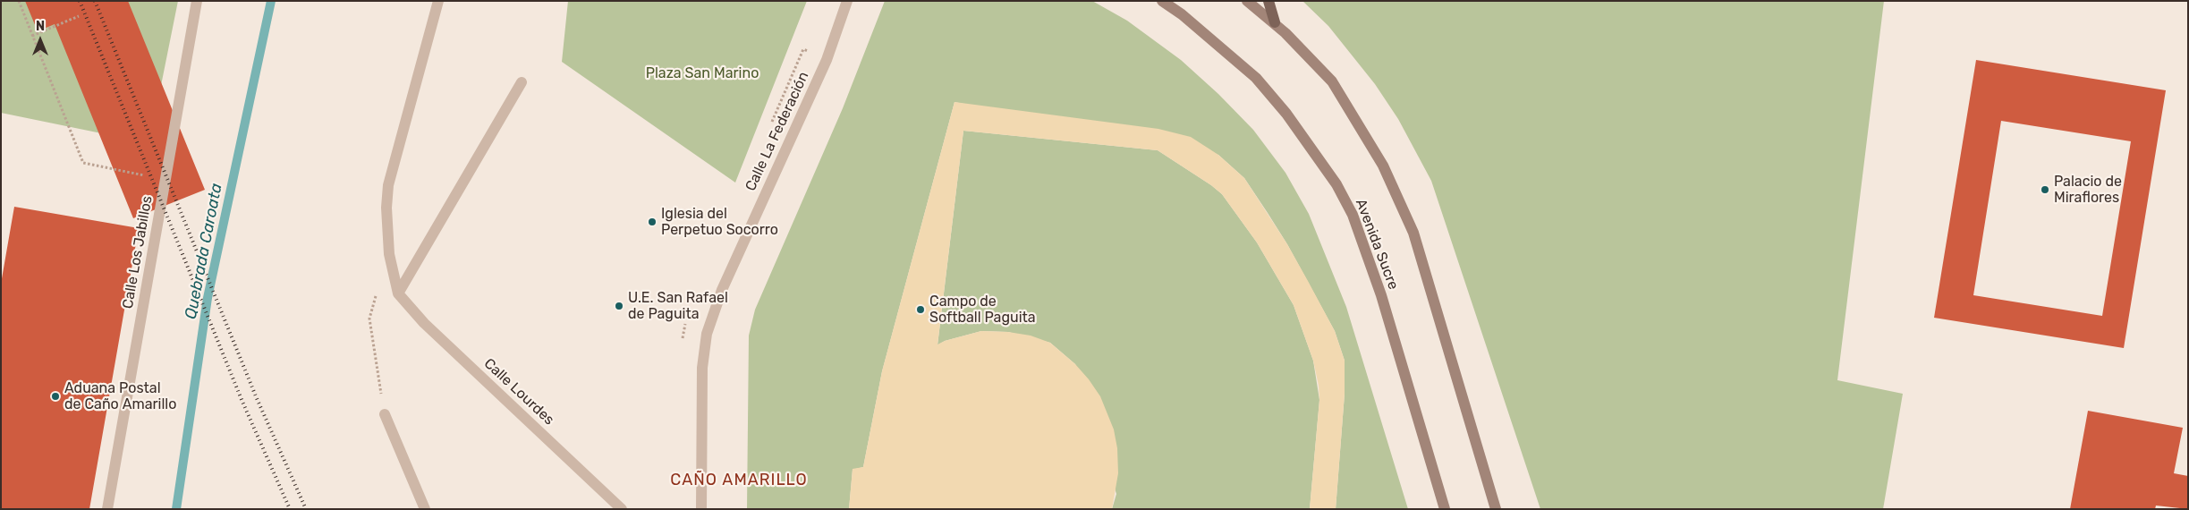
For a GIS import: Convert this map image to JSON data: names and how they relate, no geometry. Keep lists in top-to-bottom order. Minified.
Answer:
{"streets":{"main road":["Avenida Sucre"],"street":["Calle La Federación","Calle Los Jabillos","Calle Lourdes"]},"districts":["CAÑO AMARILLO"],"water":["Quebrada Caroata"],"parks":["Plaza San Marino"],"places":["Palacio de Miraflores","Iglesia del Perpetuo Socorro","U.E. San Rafael de Paguita","Campo de Softball Paguita","Aduana Postal de Caño Amarillo"],"north":"top"}
